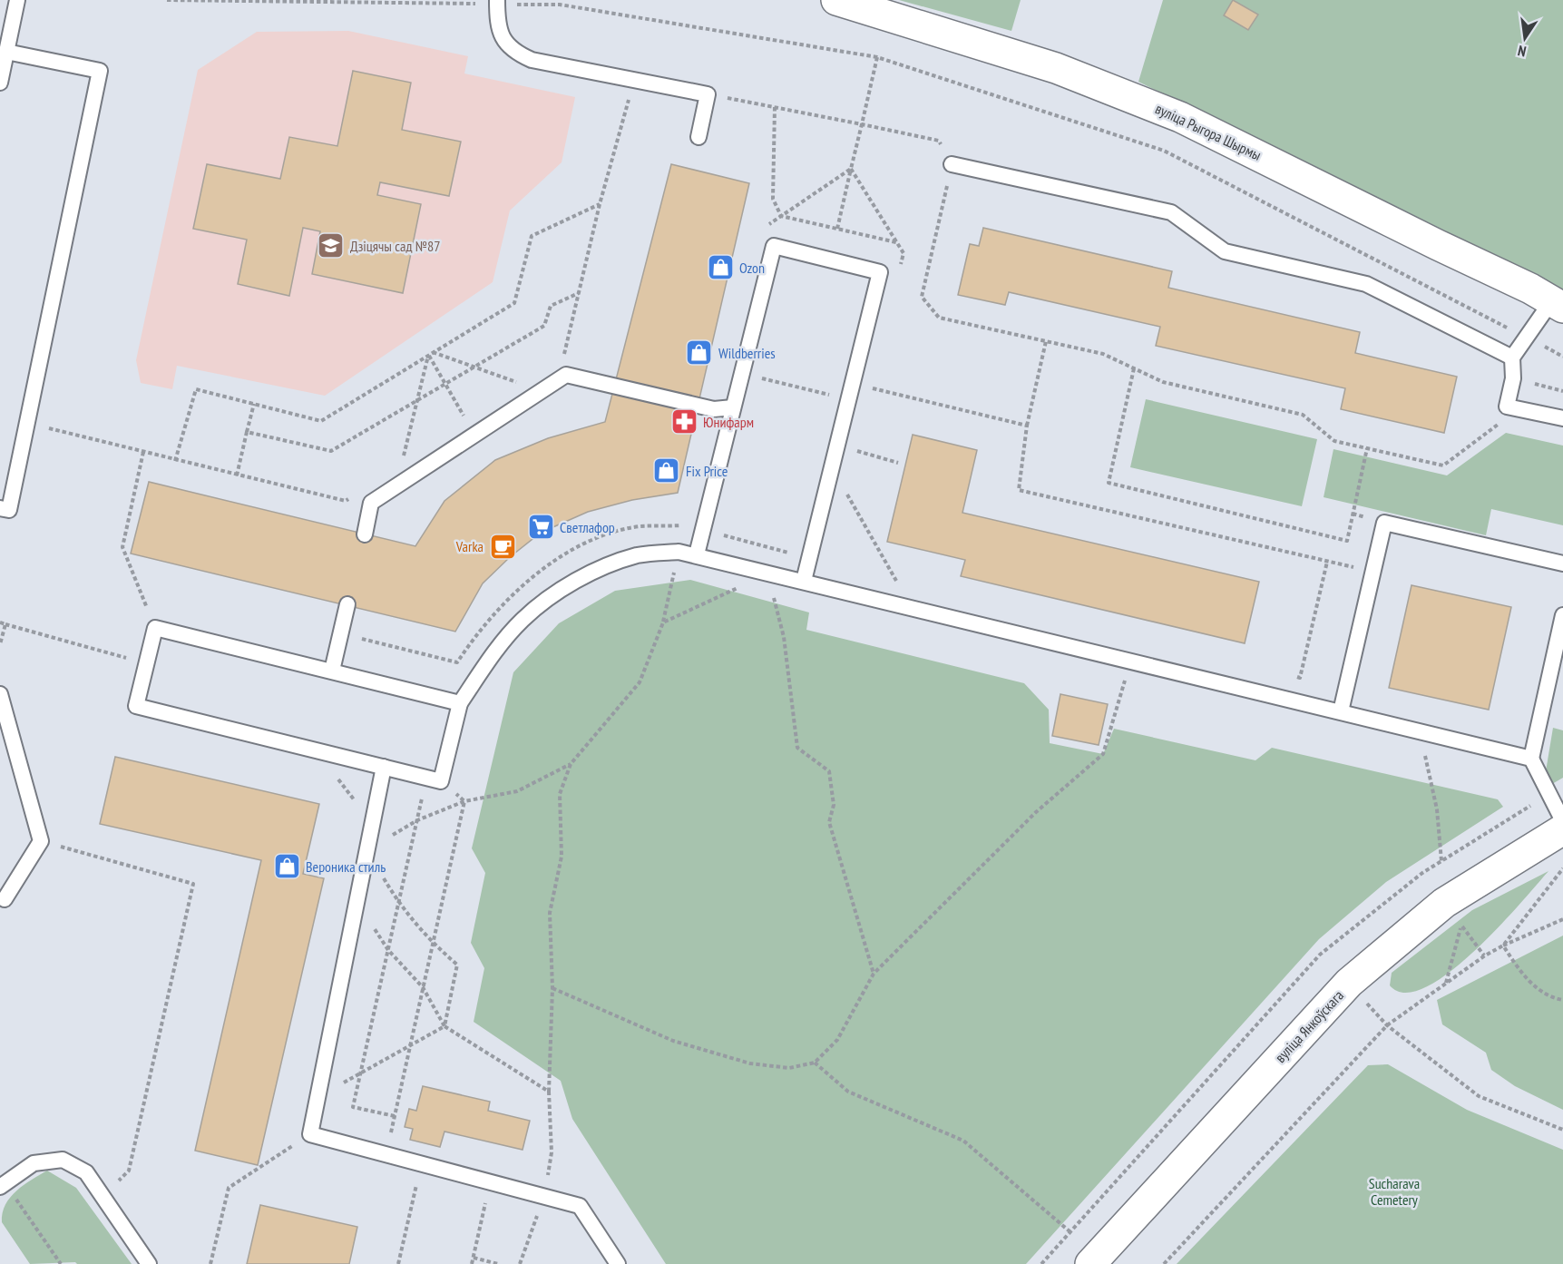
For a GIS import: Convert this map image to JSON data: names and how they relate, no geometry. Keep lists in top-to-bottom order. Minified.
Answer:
{"streets":{"street":["вуліца Рыгора Шырмы","вуліца Янкоўскага"]},"parks":["Sucharava Cemetery"],"places":{"school or university":["Дзіцячы сад №87"],"shop":["Ozon","Wildberries","Fix Price","Вероника стиль"],"pharmacy":["Юнифарм"],"supermarket":["Светлафор"],"cafe":["Varka"]},"north":"bottom"}
